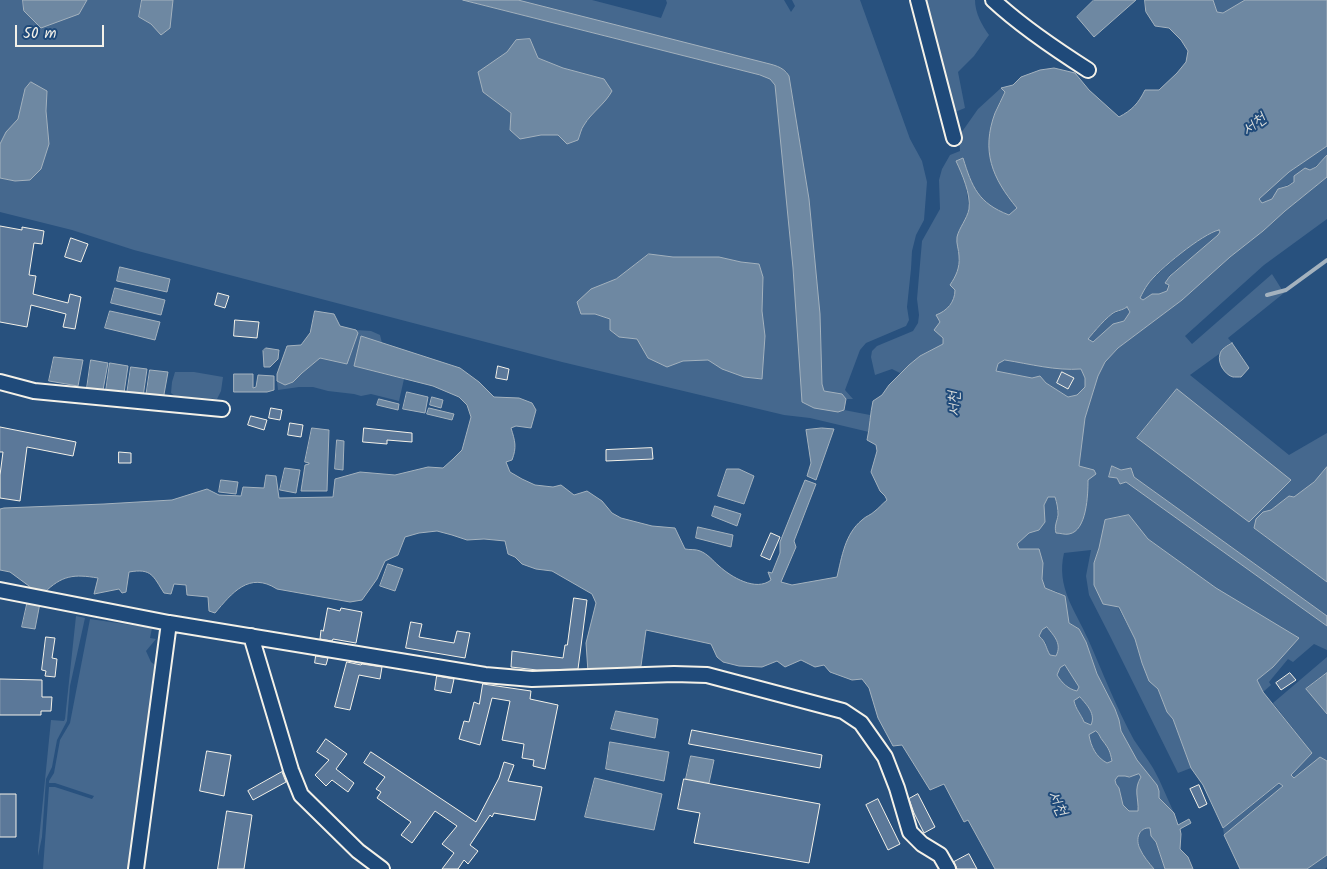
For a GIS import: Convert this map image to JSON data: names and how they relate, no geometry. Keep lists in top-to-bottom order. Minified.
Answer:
{"water":["서천"],"scale_bar":"50 m"}
